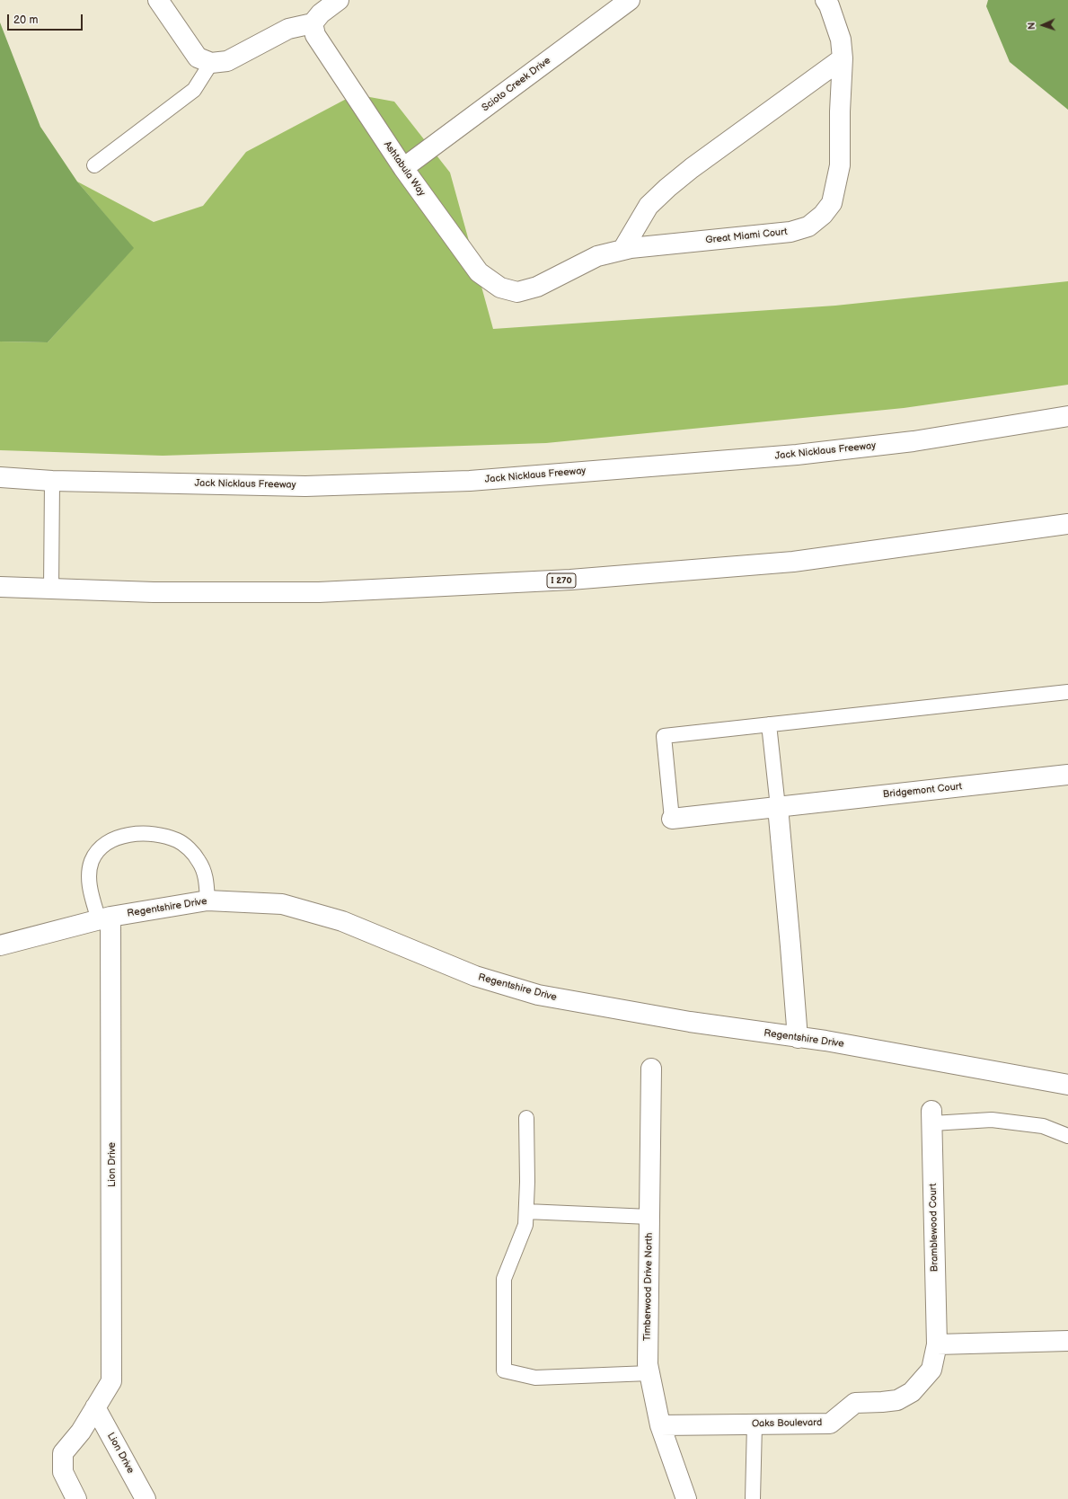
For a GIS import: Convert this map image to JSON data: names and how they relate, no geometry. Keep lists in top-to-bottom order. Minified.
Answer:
{"streets":{"main road":["Scioto Creek Drive","Ashtabula Way","Great Miami Court","Jack Nicklaus Freeway","I 270","Bridgemont Court","Regentshire Drive","Lion Drive","Bramblewood Court","Timberwood Drive North","Oaks Boulevard"]},"crossings":[["Scioto Creek Drive","Ashtabula Way"],["Ashtabula Way","Great Miami Court"],["Regentshire Drive","Lion Drive"],["Bramblewood Court","Oaks Boulevard"],["Timberwood Drive North","Oaks Boulevard"]],"scale_bar":"20 m","north":"left"}
